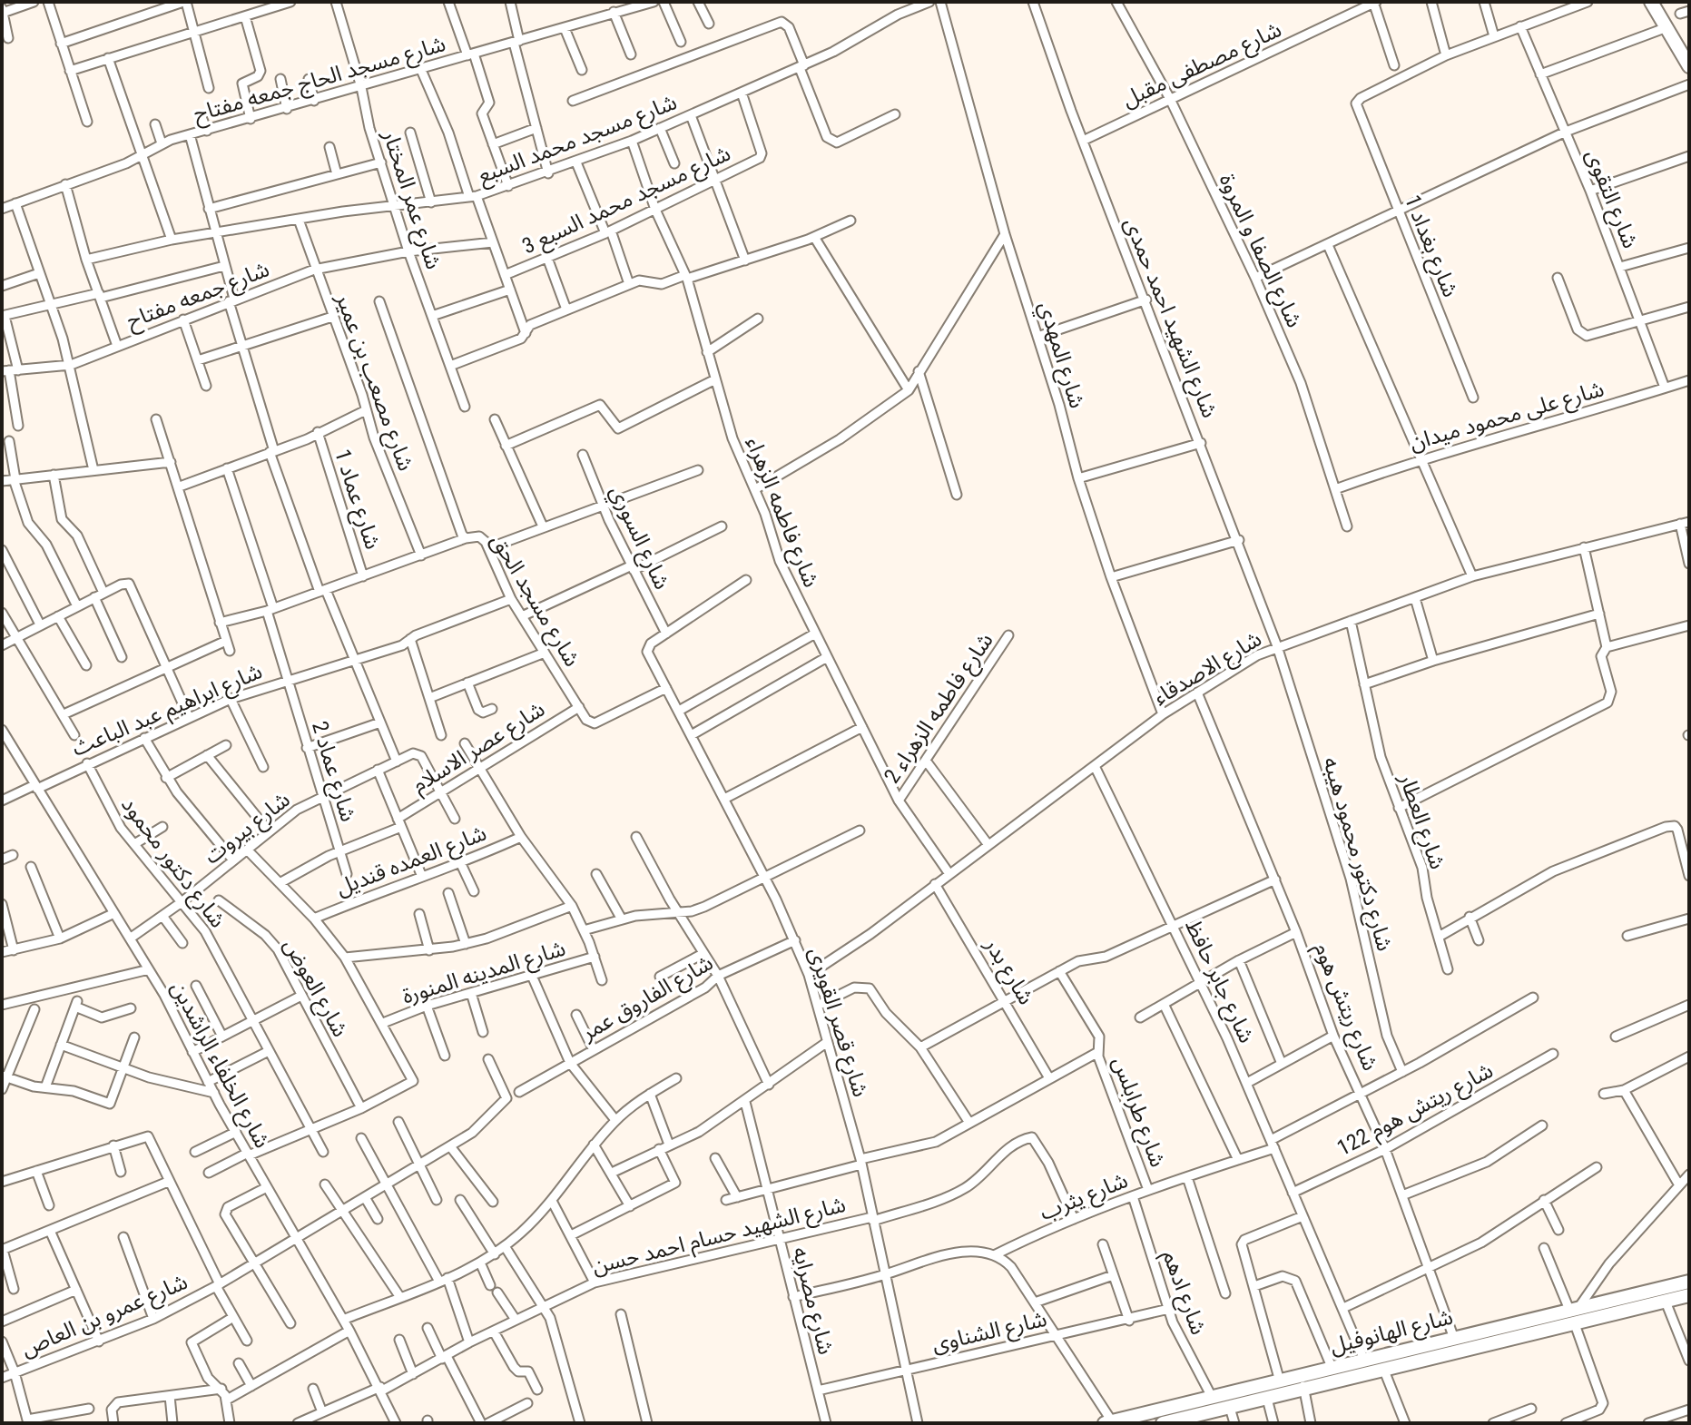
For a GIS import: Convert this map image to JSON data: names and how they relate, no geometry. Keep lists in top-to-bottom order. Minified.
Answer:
{"streets":{"street":["شارع مصطفى مقبل","شارع مسجد الحاج جمعه مفتاح","شارع مسجد محمد السبع","شارع التقوى","شارع عمر المختار","شارع مسجد محمد السبع 3","شارع بغداد 1","شارع الصفا و المروة","شارع جمعه مفتاح","شارع الشهيد احمد حمدى","شارع المهدي","شارع مصعب بن عمير","شارع على محمود ميدان","شارع عماد 1","شارع فاطمه الزهراء","شارع السوري","شارع مسجد الحق","شارع الاصدقاء","شارع فاطمه الزهراء 2","شارع ابراهيم عبد الباعث","شارع عصر الاسلام","شارع عماد 2","شارع العطار","شارع بيروت","شارع دكتور محمود هيبه","شارع العمده قنديل","شارع دكتور محمود","شارع بدر","شارع المدينه المنورة","شارع جابر حافظ","شارع العوض","شارع الفاروق عمر","شارع ريتش هوم","شارع قصر القويرى","شارع الخلفاء الراشدين","شارع ريتش هوم 122","شارع طرابلس","شارع يثرب","شارع الشهيد حسام احمد حسن","شارع ادهم","شارع مصرايه","شارع عمرو بن العاص","شارع الشناوى","شارع الهانوفيل"]},"crossings":[["شارع مصطفى مقبل","شارع الصفا و المروة"],["شارع مصطفى مقبل","شارع الشهيد احمد حمدى"],["شارع مسجد الحاج جمعه مفتاح","شارع عمر المختار"],["شارع مسجد محمد السبع","شارع عمر المختار"],["شارع مسجد محمد السبع","شارع مسجد محمد السبع 3"],["شارع مسجد محمد السبع","شارع مصعب بن عمير"],["شارع مسجد محمد السبع","شارع فاطمه الزهراء"],["شارع التقوى","شارع على محمود ميدان"],["شارع عمر المختار","شارع جمعه مفتاح"],["شارع مسجد محمد السبع 3","شارع فاطمه الزهراء"],["شارع الصفا و المروة","شارع على محمود ميدان"],["شارع جمعه مفتاح","شارع مصعب بن عمير"],["شارع الشهيد احمد حمدى","شارع الاصدقاء"],["شارع الشهيد احمد حمدى","شارع دكتور محمود هيبه"],["شارع المهدي","شارع الاصدقاء"],["شارع فاطمه الزهراء","شارع الاصدقاء"],["شارع فاطمه الزهراء","شارع فاطمه الزهراء 2"],["شارع السوري","شارع قصر القويرى"],["شارع مسجد الحق","شارع ابراهيم عبد الباعث"],["شارع مسجد الحق","شارع عصر الاسلام"],["شارع الاصدقاء","شارع العطار"],["شارع الاصدقاء","شارع دكتور محمود هيبه"],["شارع الاصدقاء","شارع بدر"],["شارع الاصدقاء","شارع جابر حافظ"],["شارع الاصدقاء","شارع ريتش هوم"],["شارع الاصدقاء","شارع قصر القويرى"],["شارع ابراهيم عبد الباعث","شارع عماد 2"],["شارع ابراهيم عبد الباعث","شارع دكتور محمود"],["شارع ابراهيم عبد الباعث","شارع الخلفاء الراشدين"],["شارع عصر الاسلام","شارع عماد 2"],["شارع عماد 2","شارع بيروت"],["شارع بيروت","شارع دكتور محمود"],["شارع بيروت","شارع الخلفاء الراشدين"],["شارع دكتور محمود هيبه","شارع يثرب"],["شارع المدينه المنورة","شارع قصر القويرى"],["شارع جابر حافظ","شارع ريتش هوم 122"],["شارع جابر حافظ","شارع يثرب"],["شارع جابر حافظ","شارع الهانوفيل"],["شارع الفاروق عمر","شارع قصر القويرى"],["شارع ريتش هوم","شارع ريتش هوم 122"],["شارع ريتش هوم","شارع يثرب"],["شارع ريتش هوم","شارع الهانوفيل"],["شارع قصر القويرى","شارع الشهيد حسام احمد حسن"],["شارع قصر القويرى","شارع الشناوى"],["شارع الخلفاء الراشدين","شارع الشهيد حسام احمد حسن"],["شارع الخلفاء الراشدين","شارع عمرو بن العاص"],["شارع طرابلس","شارع يثرب"],["شارع يثرب","شارع الشهيد حسام احمد حسن"],["شارع يثرب","شارع ادهم"],["شارع الشهيد حسام احمد حسن","شارع مصرايه"],["شارع ادهم","شارع الشناوى"],["شارع ادهم","شارع الهانوفيل"],["شارع مصرايه","شارع الشناوى"]]}
